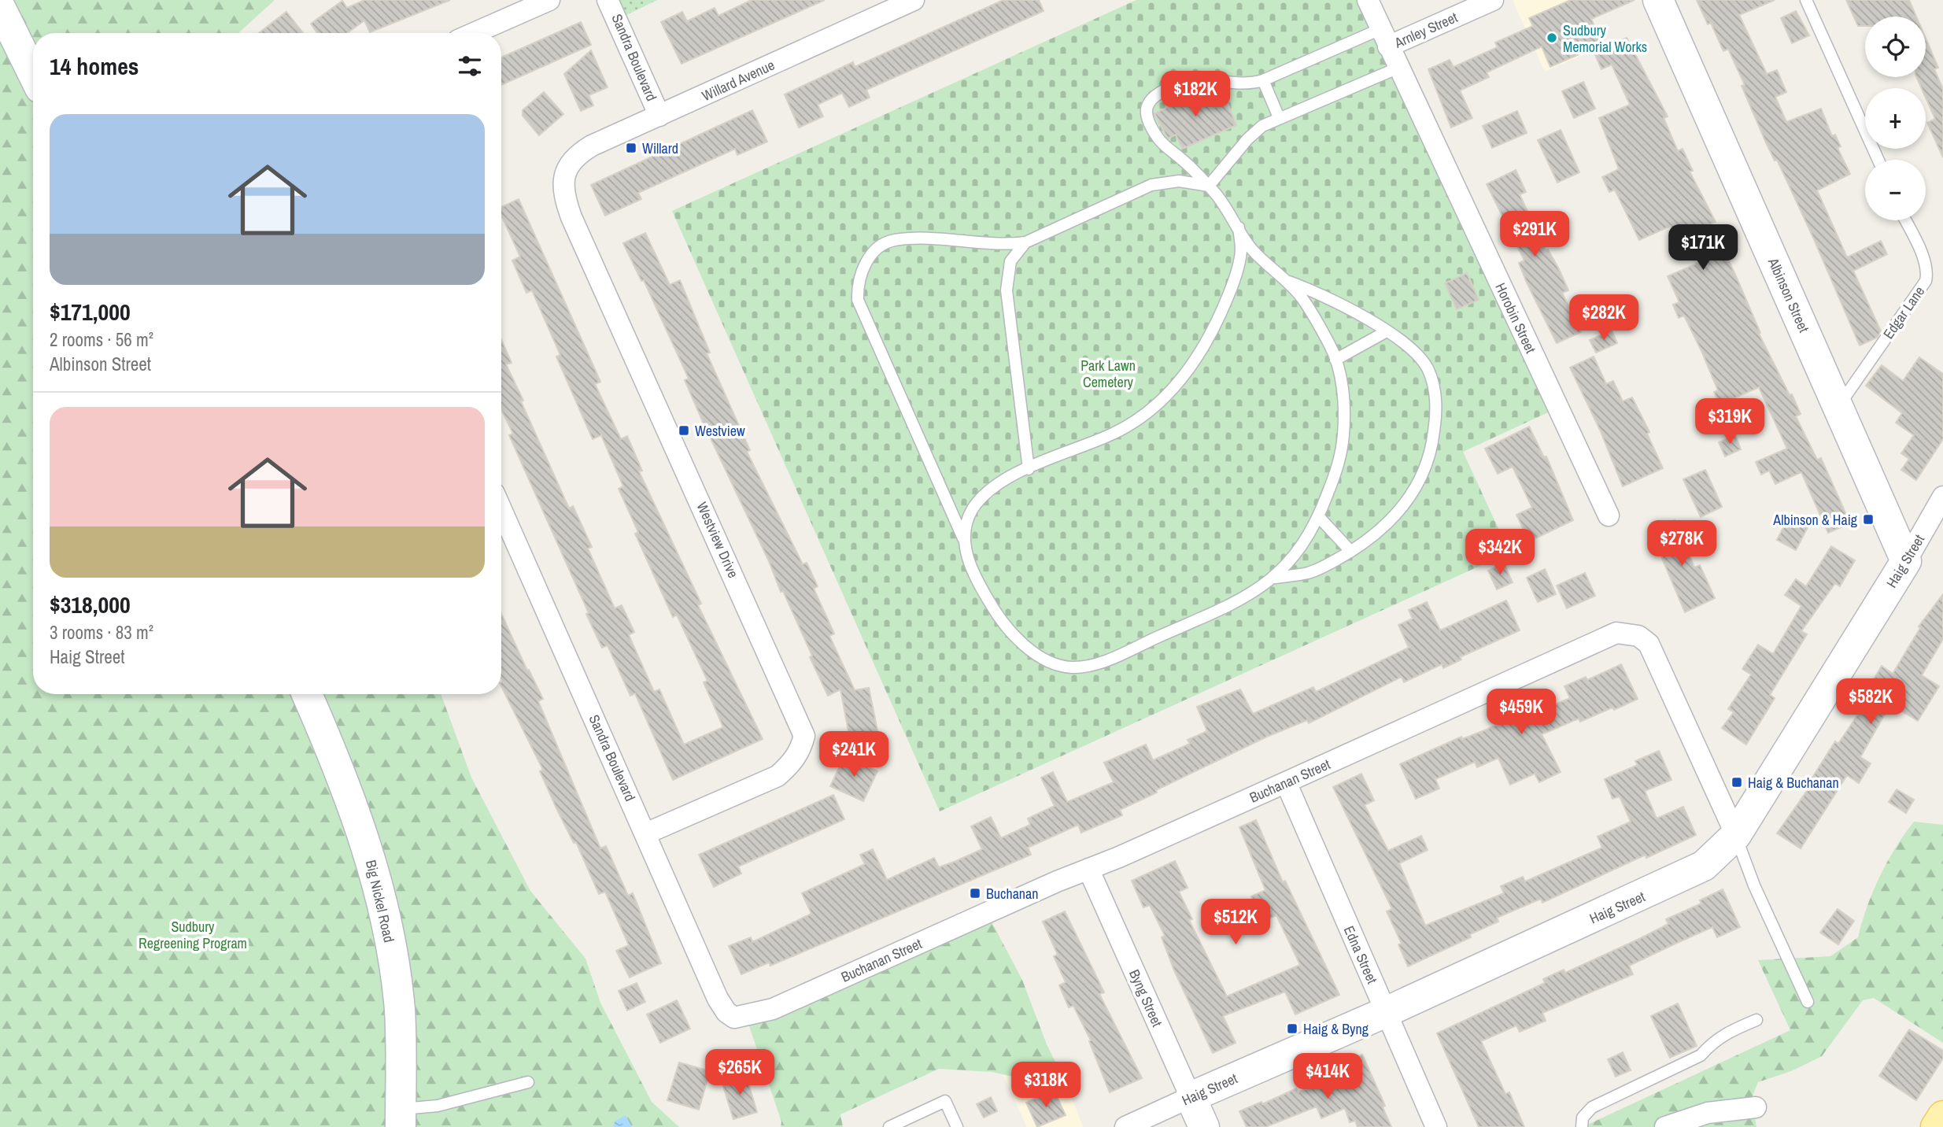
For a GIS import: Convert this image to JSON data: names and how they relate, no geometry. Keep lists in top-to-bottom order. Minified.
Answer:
{"streets":{"street":["Arnley Street","Sandra Boulevard","Willard Avenue","Albinson Street","Horobin Street","Westview Drive","Haig Street","Buchanan Street","Big Nickel Road","Edna Street","Byng Street"],"lane":["Edgar Lane"]},"crossings":[["Arnley Street","Horobin Street"],["Sandra Boulevard","Willard Avenue"],["Sandra Boulevard","Westview Drive"],["Sandra Boulevard","Buchanan Street"],["Willard Avenue","Westview Drive"],["Albinson Street","Edgar Lane"],["Albinson Street","Haig Street"],["Haig Street","Buchanan Street"],["Haig Street","Edna Street"],["Haig Street","Byng Street"],["Buchanan Street","Edna Street"],["Buchanan Street","Byng Street"]],"parks":["Park Lawn Cemetery","Sudbury Regreening Program"],"places":{"other":["Sudbury Memorial Works"],"transit":["Willard","Westview","Albinson & Haig","Haig & Buchanan","Buchanan","Haig & Byng"]},"page":{"map_buttons":["+","−"],"heading":"14 homes","price":["$182K","$291K","$171K","$282K","$319K","$278K","$342K","$582K","$459K","$241K","$512K","$265K","$414K","$318K"],"list":[{"name":"$171,000","note":"2 rooms · 56 m² · Albinson Street"},{"name":"$318,000","note":"3 rooms · 83 m² · Haig Street"}]}}
